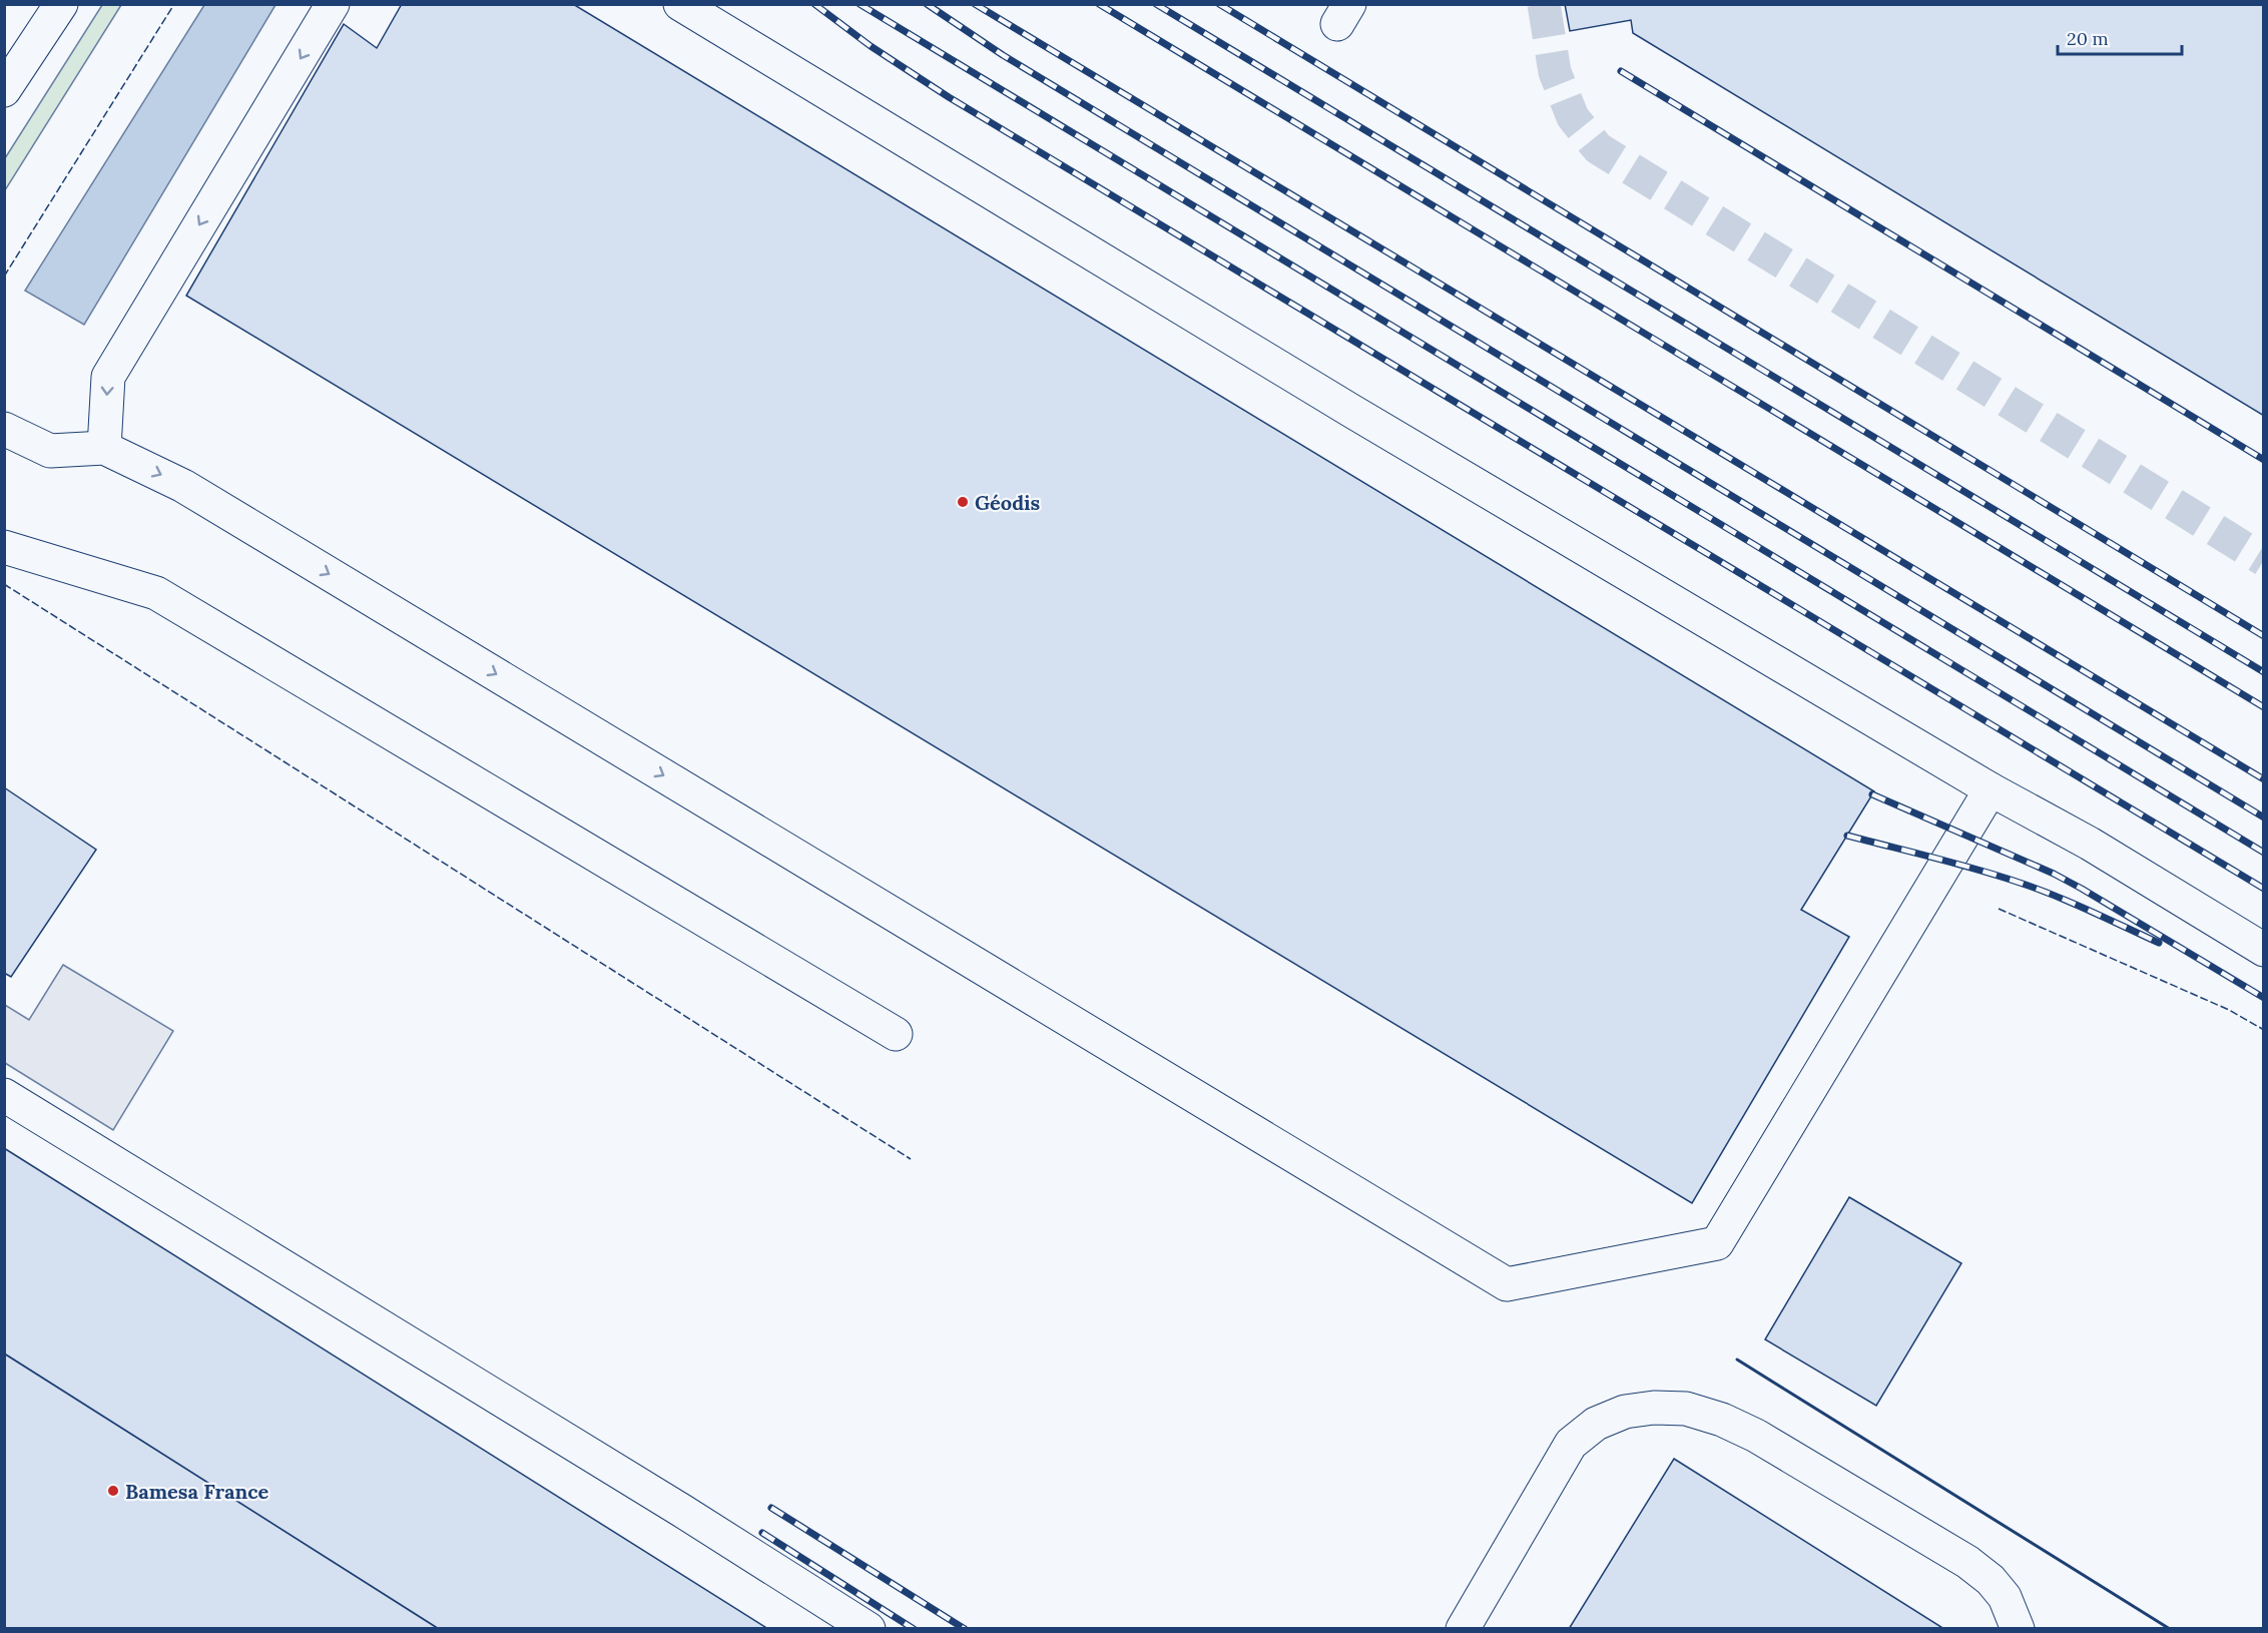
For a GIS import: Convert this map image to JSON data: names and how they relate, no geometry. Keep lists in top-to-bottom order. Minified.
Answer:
{"places":["Géodis","Bamesa France"],"scale_bar":"20 m"}
